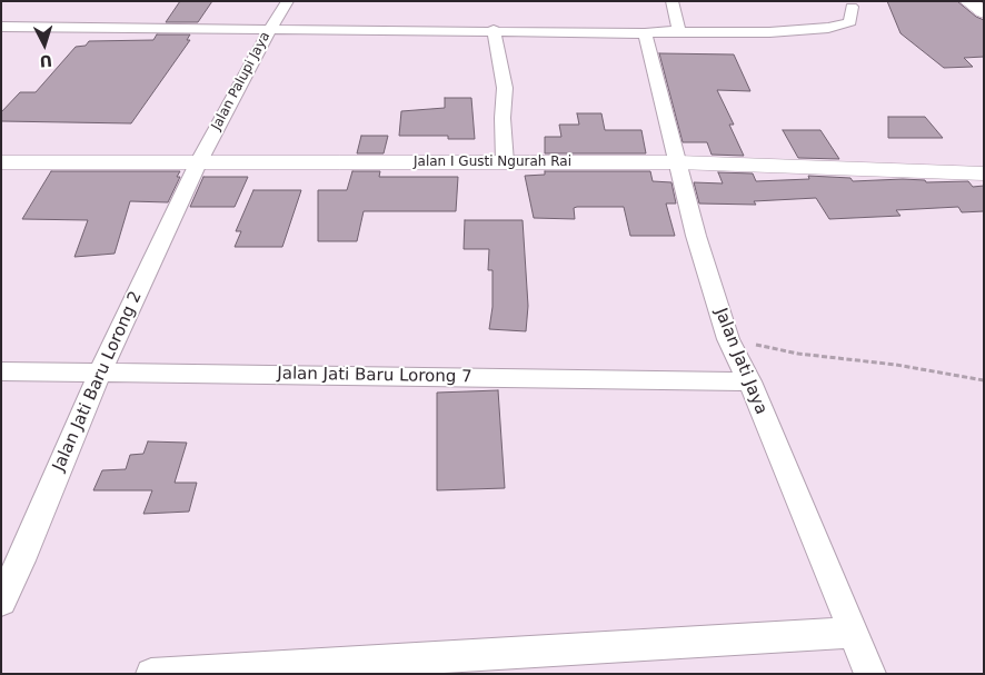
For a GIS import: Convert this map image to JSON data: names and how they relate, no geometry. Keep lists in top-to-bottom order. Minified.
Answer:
{"streets":{"main road":["Jalan I Gusti Ngurah Rai"],"street":["Jalan Palupi Jaya","Jalan Jati Jaya","Jalan Jati Baru Lorong 7","Jalan Jati Baru Lorong 2"]},"crossings":[["Jalan Palupi Jaya","Jalan I Gusti Ngurah Rai"],["Jalan Palupi Jaya","Jalan Jati Baru Lorong 2"],["Jalan I Gusti Ngurah Rai","Jalan Jati Jaya"],["Jalan I Gusti Ngurah Rai","Jalan Jati Baru Lorong 2"],["Jalan Jati Jaya","Jalan Jati Baru Lorong 7"],["Jalan Jati Baru Lorong 7","Jalan Jati Baru Lorong 2"]],"north":"bottom"}
